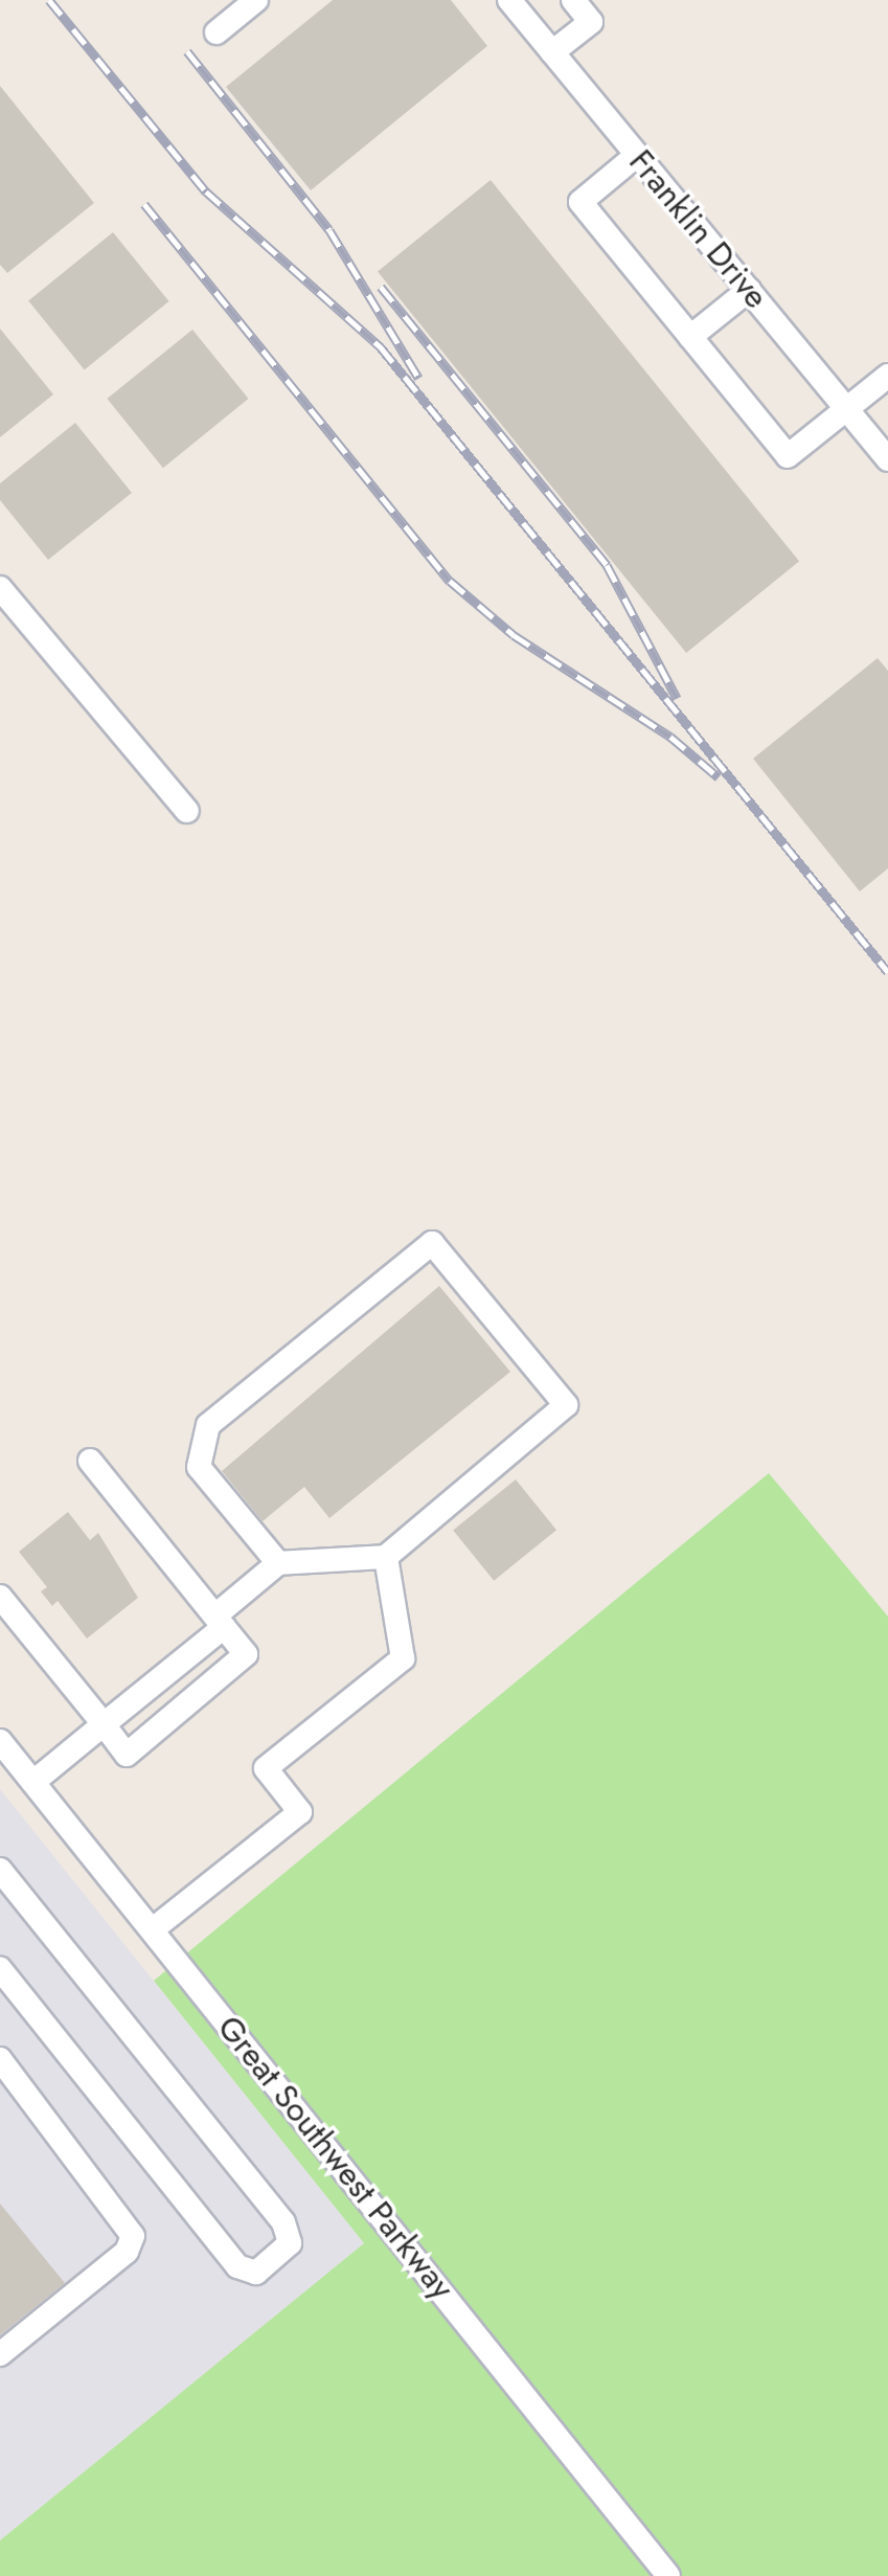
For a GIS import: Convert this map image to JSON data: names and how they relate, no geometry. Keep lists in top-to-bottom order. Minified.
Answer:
{"streets":{"street":["Franklin Drive","Great Southwest Parkway"]}}
